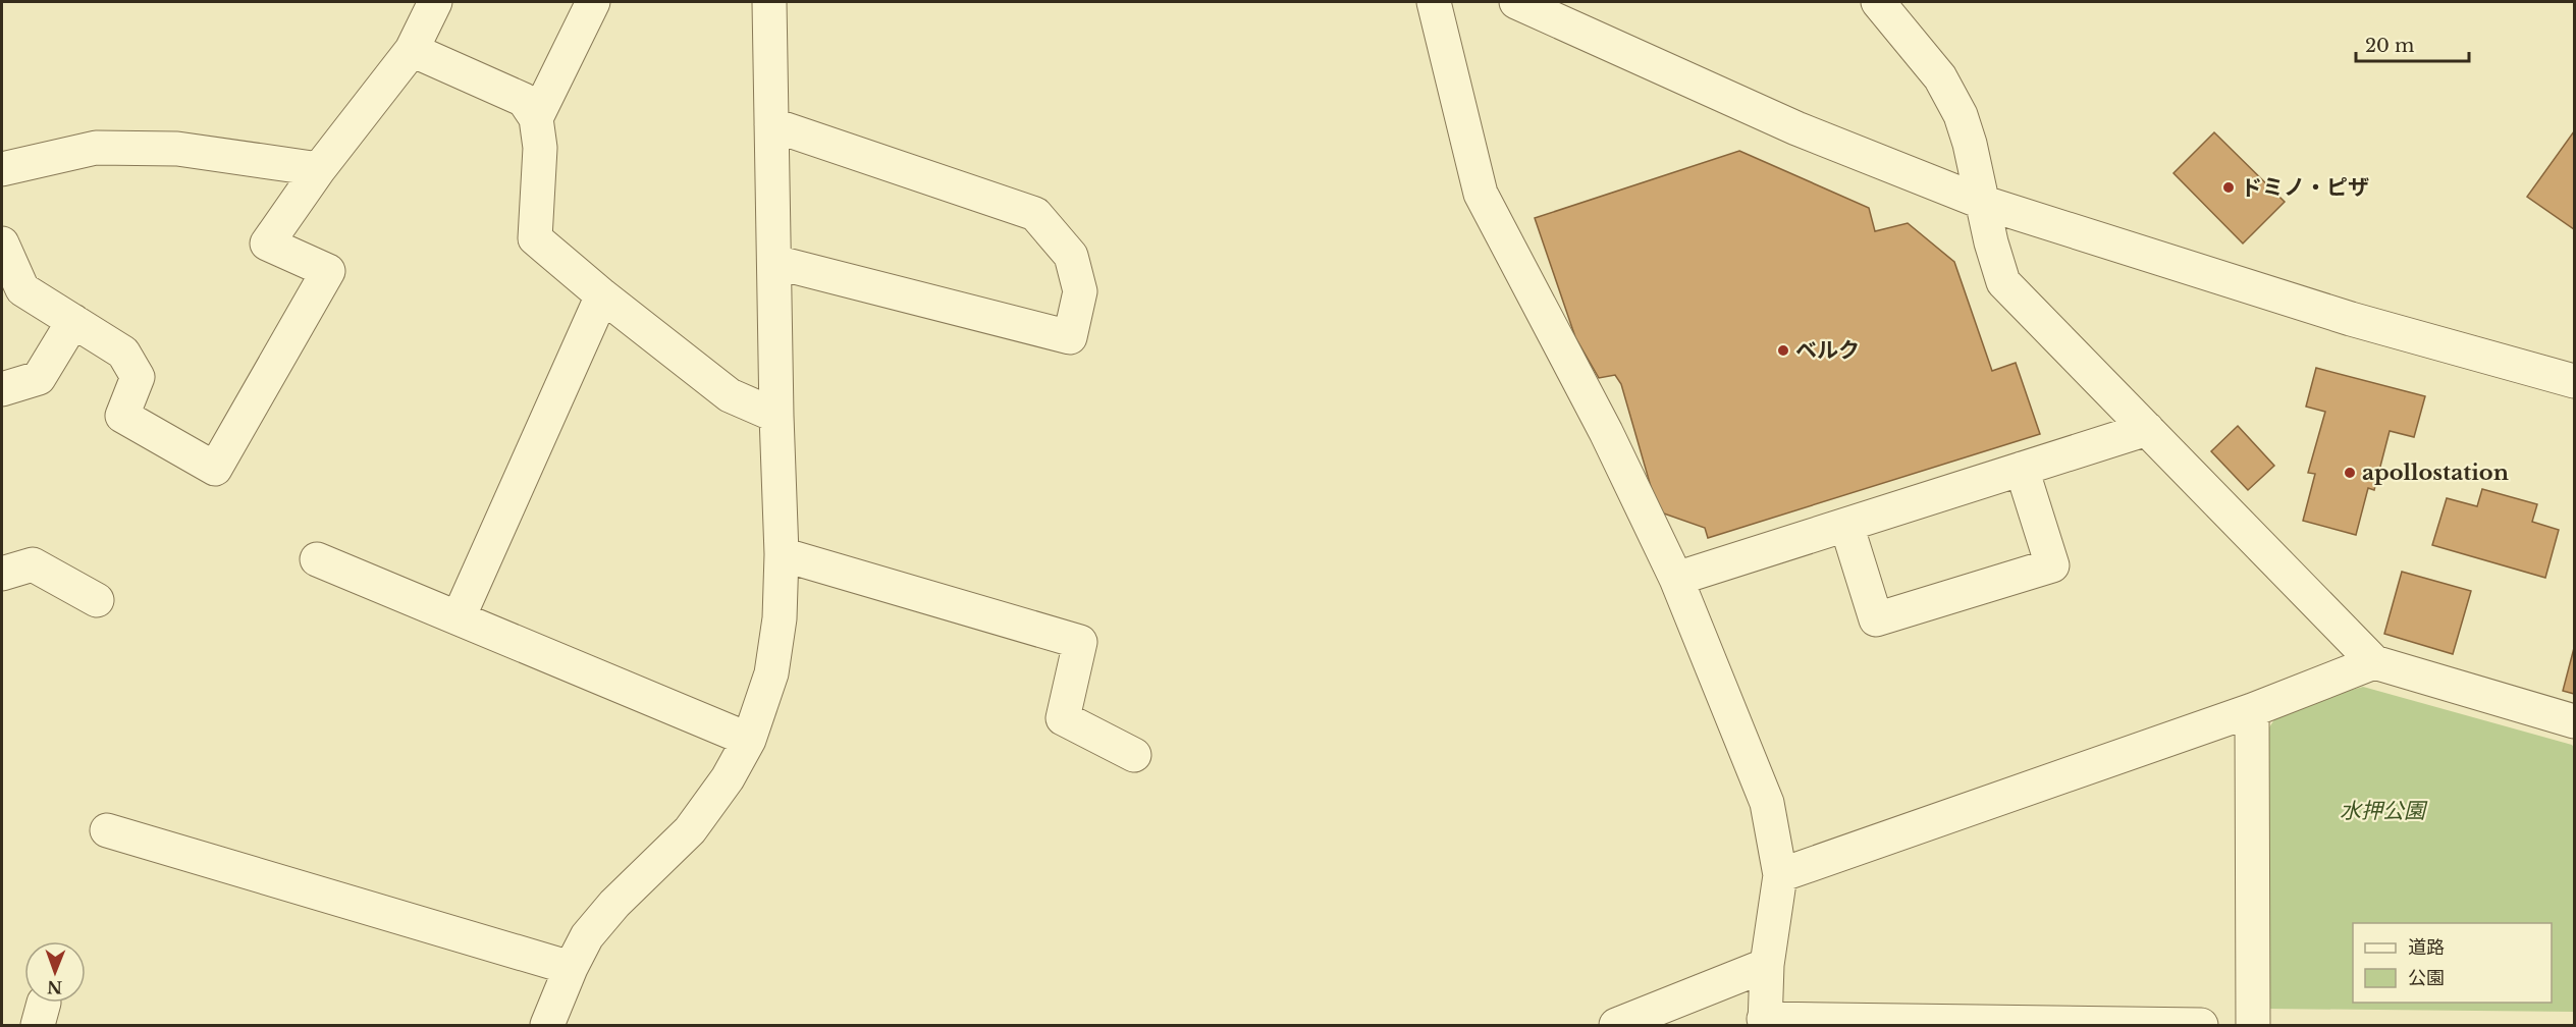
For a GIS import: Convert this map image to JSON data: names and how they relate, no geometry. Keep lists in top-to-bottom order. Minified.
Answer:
{"parks":["水押公園"],"places":["ドミノ・ピザ","ベルク","apollostation"],"legend":["道路","公園"],"scale_bar":"20 m","north":"bottom"}
